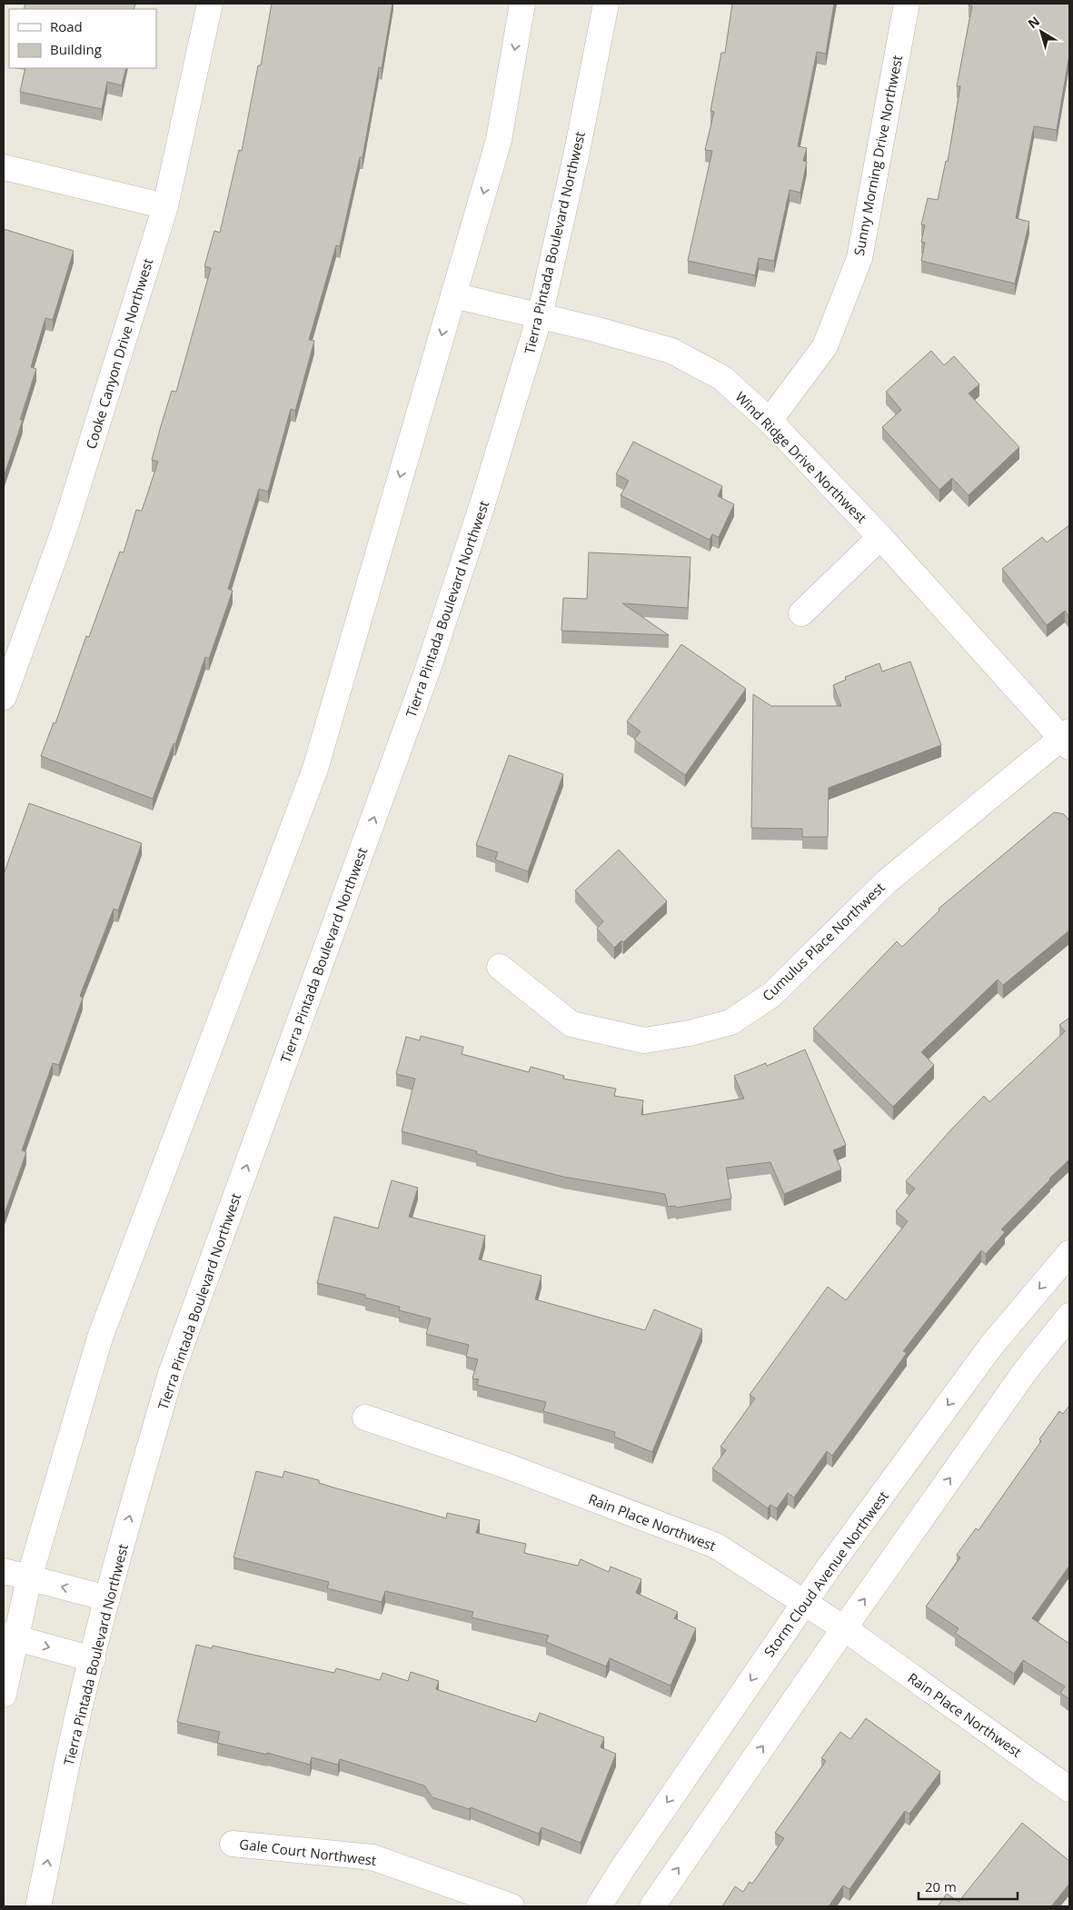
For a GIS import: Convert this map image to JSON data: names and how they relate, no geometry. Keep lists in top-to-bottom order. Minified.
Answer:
{"streets":{"street":["Sunny Morning Drive Northwest","Tierra Pintada Boulevard Northwest","Cooke Canyon Drive Northwest","Wind Ridge Drive Northwest","Cumulus Place Northwest","Rain Place Northwest","Storm Cloud Avenue Northwest","Gale Court Northwest"]},"crossings":[["Sunny Morning Drive Northwest","Wind Ridge Drive Northwest"],["Tierra Pintada Boulevard Northwest","Wind Ridge Drive Northwest"],["Wind Ridge Drive Northwest","Cumulus Place Northwest"],["Rain Place Northwest","Storm Cloud Avenue Northwest"]],"legend":["Road","Building"],"scale_bar":"20 m","north":"top left"}
